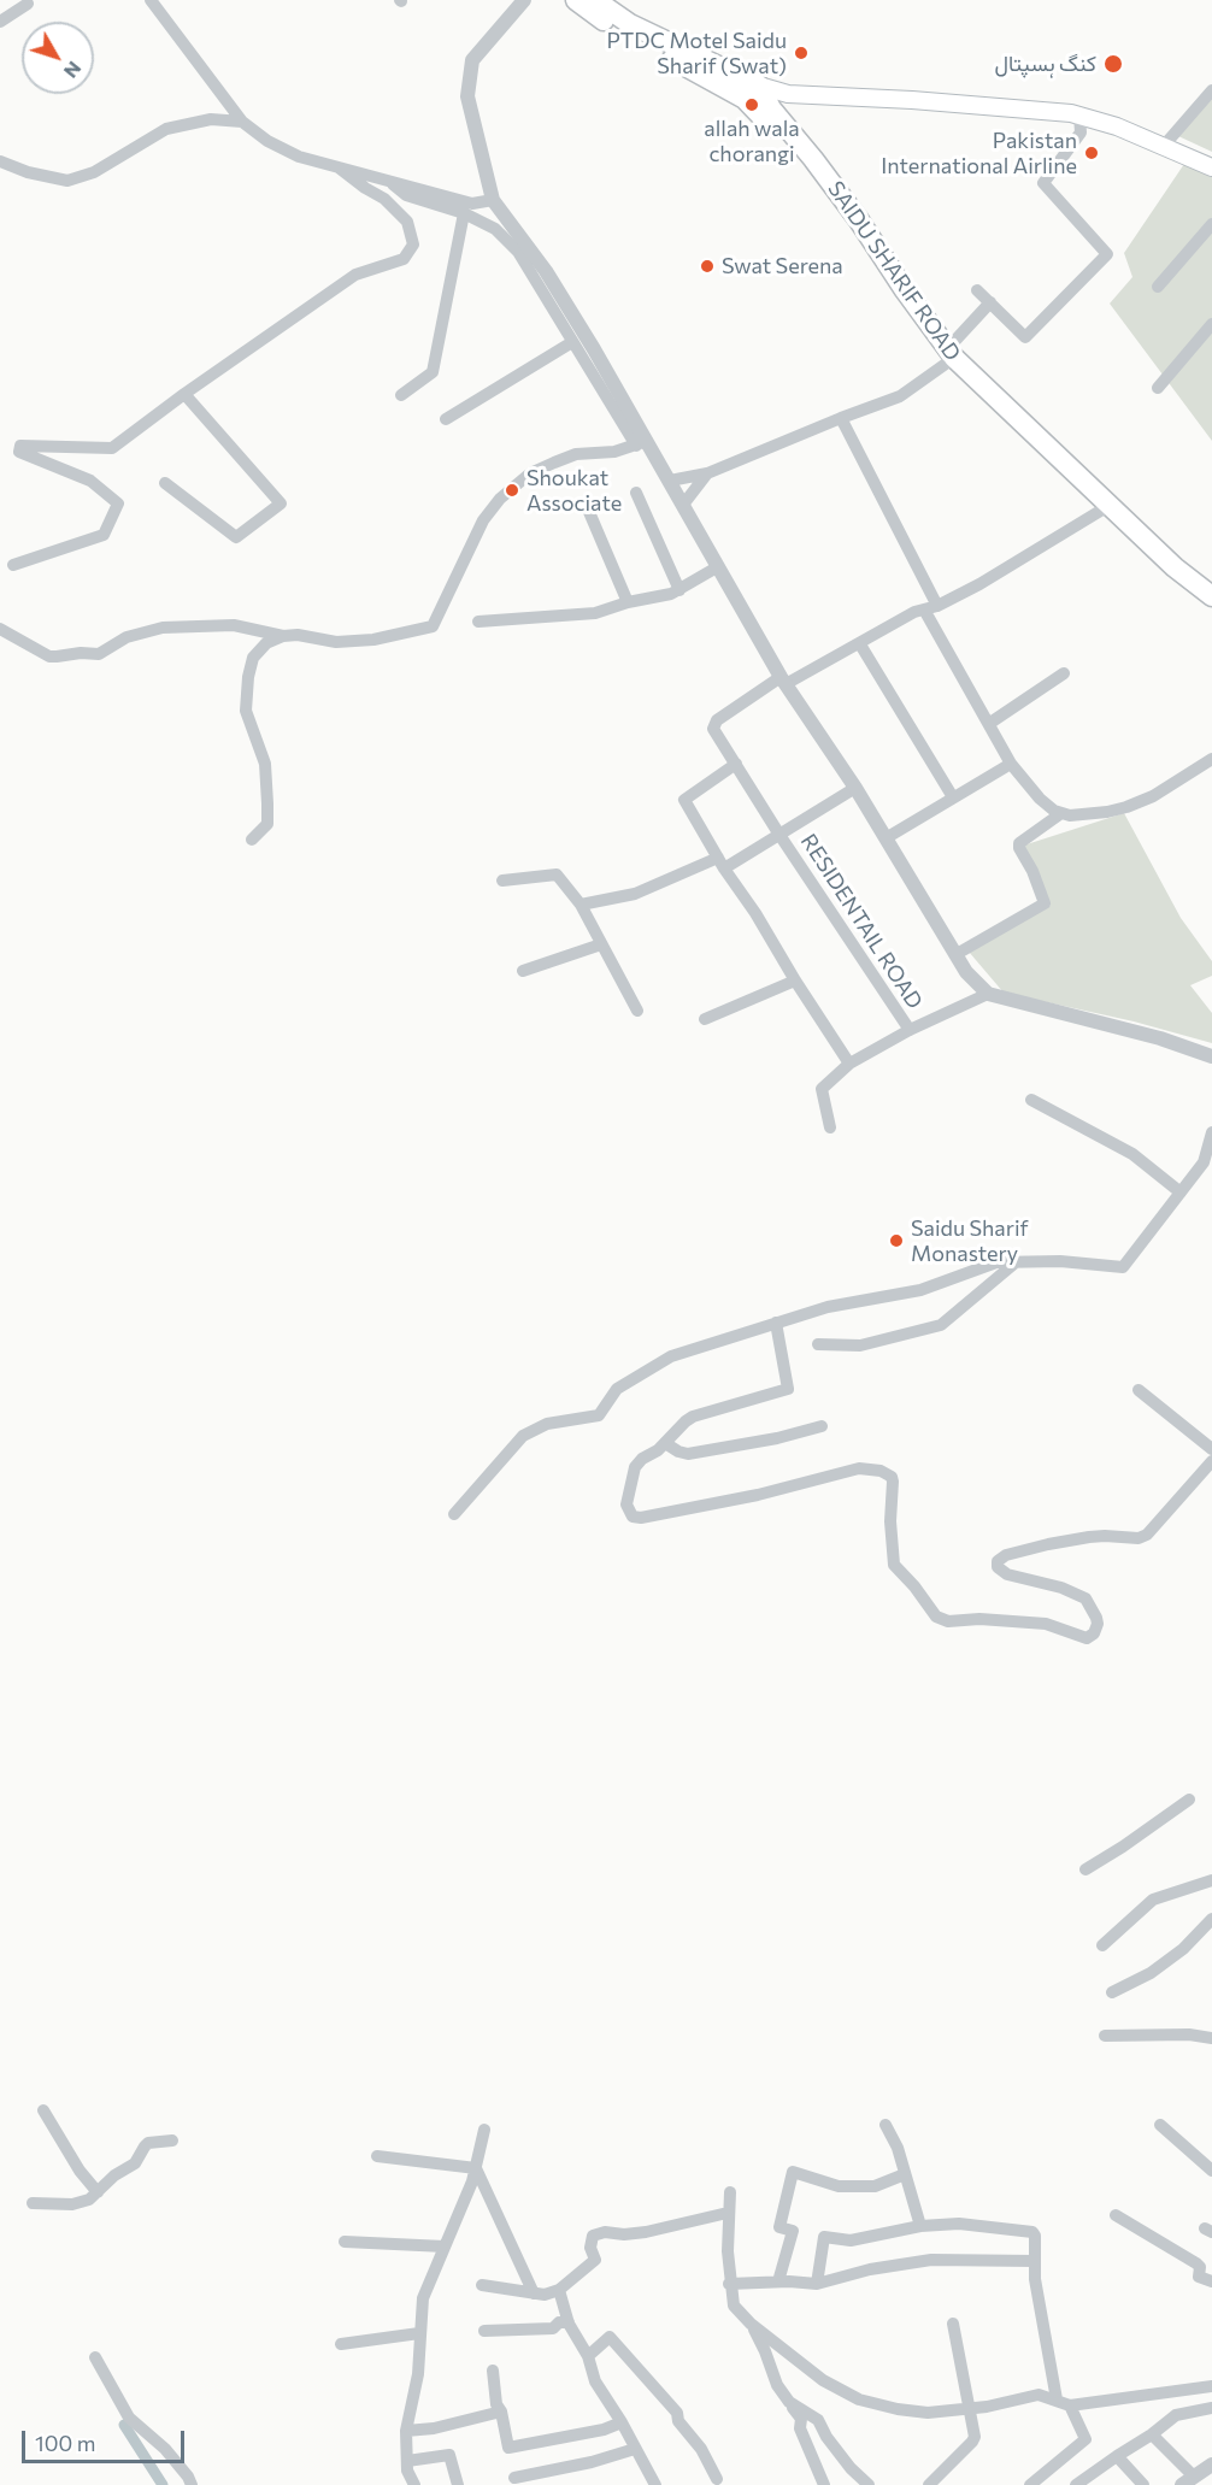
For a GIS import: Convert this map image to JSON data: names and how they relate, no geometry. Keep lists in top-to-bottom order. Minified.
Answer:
{"streets":{"main road":["SAIDU SHARIF ROAD"],"street":["RESIDENTAIL ROAD"]},"places":["PTDC Motel Saidu Sharif (Swat)","کنگ ہسپتال","allah wala chorangi","Pakistan International Airline","Swat Serena","Shoukat Associate","Saidu Sharif Monastery"],"scale_bar":"100 m","north":"bottom right"}
